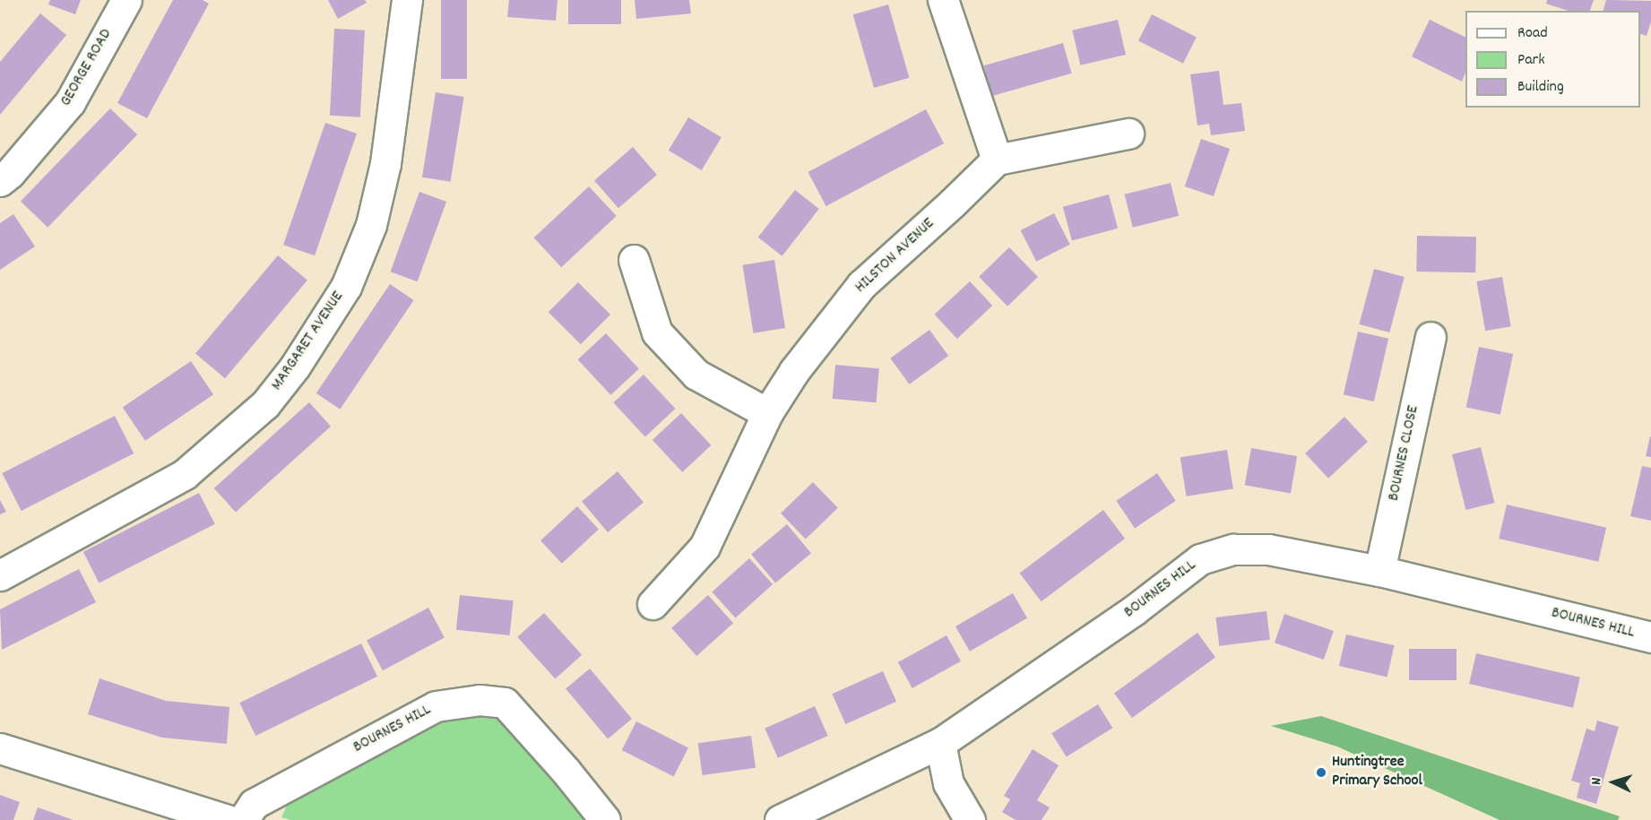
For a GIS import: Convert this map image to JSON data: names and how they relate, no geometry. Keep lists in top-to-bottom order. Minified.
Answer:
{"streets":{"street":["GEORGE ROAD","HILSTON AVENUE","MARGARET AVENUE","BOURNES CLOSE","BOURNES HILL"]},"crossings":[["BOURNES CLOSE","BOURNES HILL"]],"places":["Huntingtree Primary School"],"legend":["Road","Park","Building"],"north":"left"}
